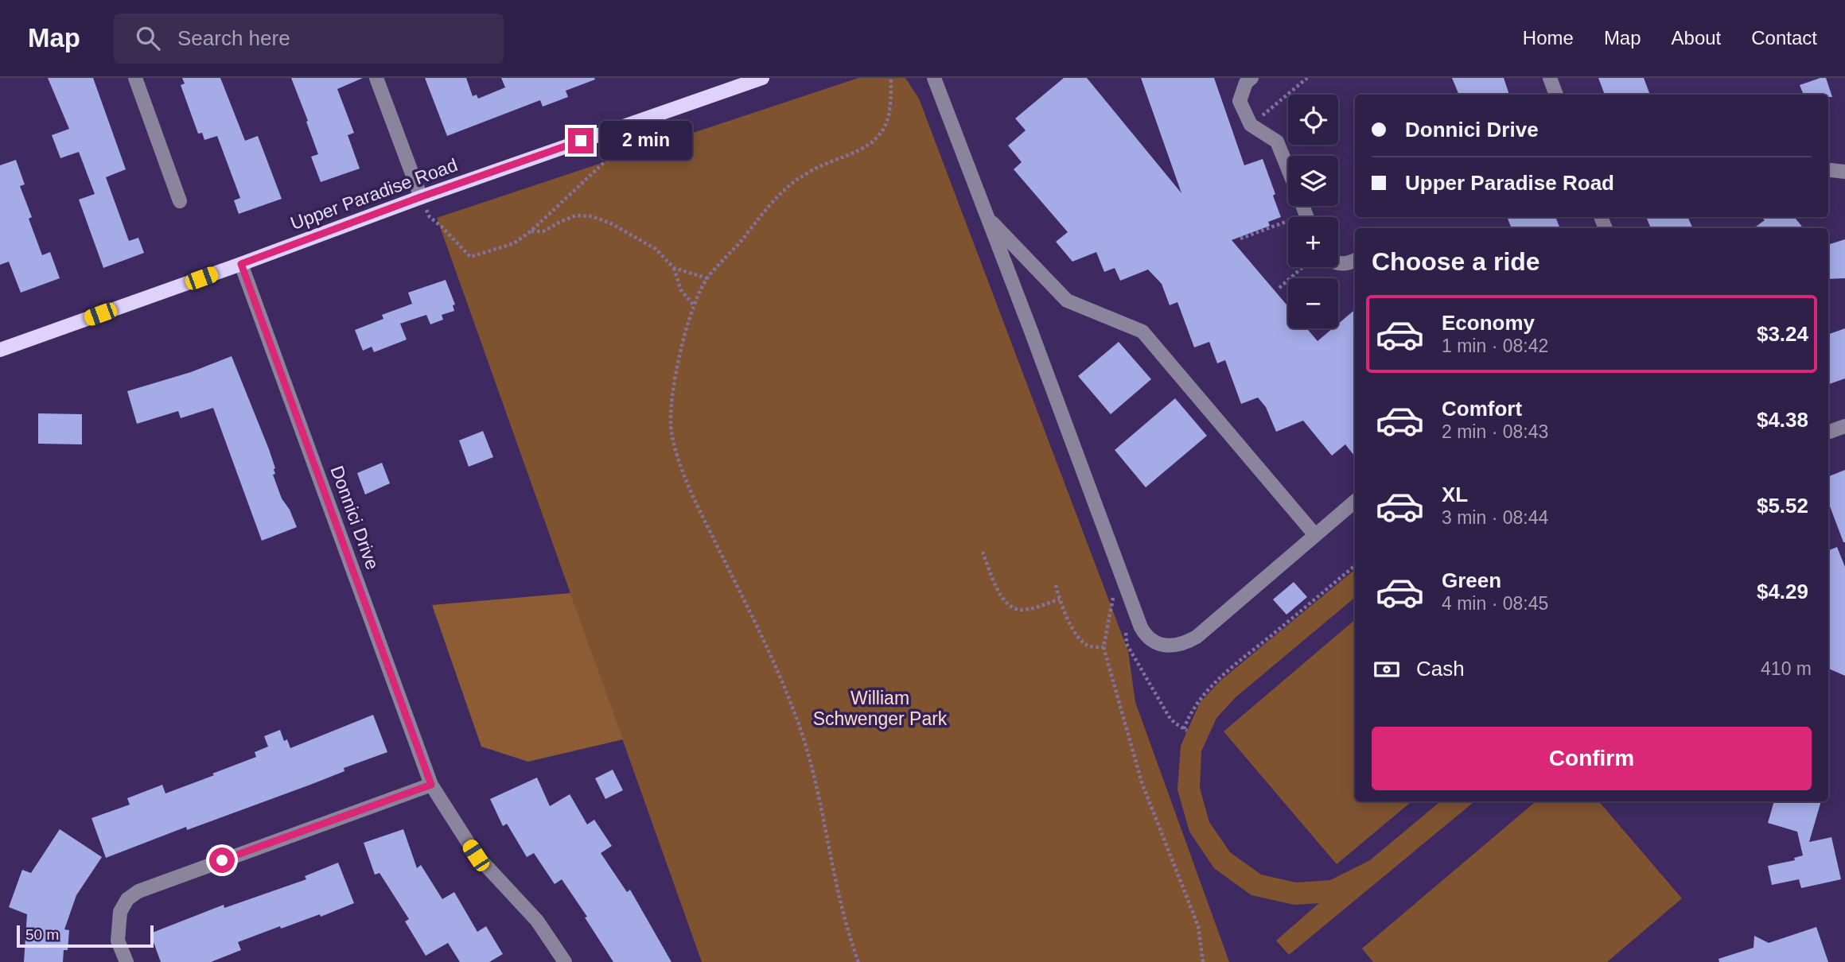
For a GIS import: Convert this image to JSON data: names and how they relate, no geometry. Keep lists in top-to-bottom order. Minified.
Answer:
{"streets":{"main road":["Upper Paradise Road"],"street":["Donnici Drive"]},"crossings":[["Upper Paradise Road","Donnici Drive"]],"parks":["William Schwenger Park"],"scale_bar":"50 m","page":{"header":"Map","search":"Search here","nav":["Home","Map","About","Contact"],"map_buttons":["+","−"],"banner":["Donnici Drive","Upper Paradise Road"],"bubble":"2 min","heading":"Choose a ride","list":[{"name":"Economy","note":"1 min · 08:42","value":"$3.24"},{"name":"Comfort","note":"2 min · 08:43","value":"$4.38"},{"name":"XL","note":"3 min · 08:44","value":"$5.52"},{"name":"Green","note":"4 min · 08:45","value":"$4.29"}],"pay":["Cash","410 m"],"buttons":"Confirm","scale":"50 m"}}
